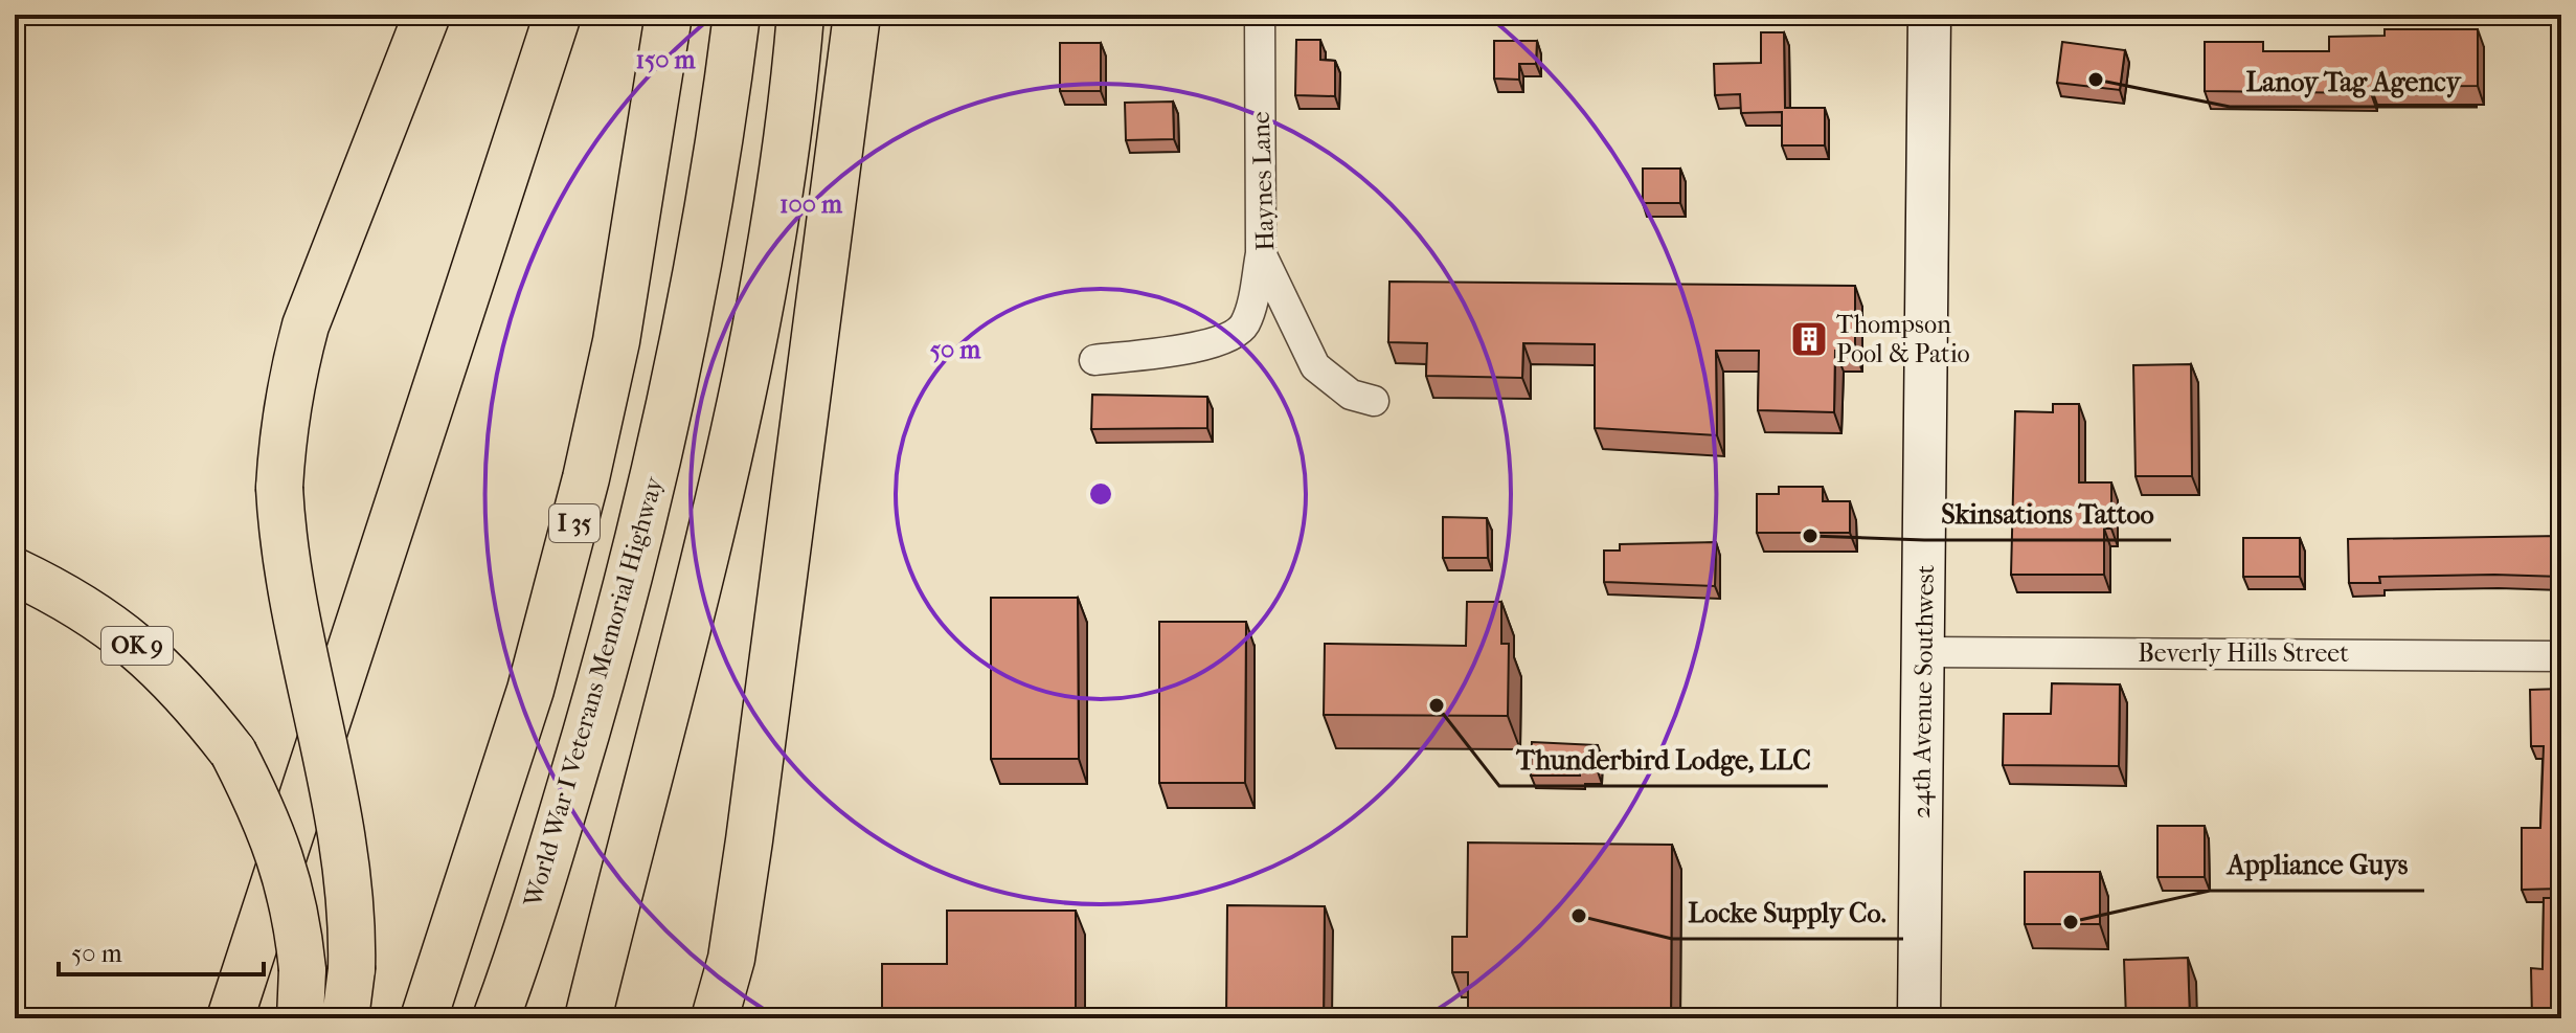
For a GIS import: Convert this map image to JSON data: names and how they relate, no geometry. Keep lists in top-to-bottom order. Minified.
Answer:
{"streets":{"highway":["I 35","OK 9","World War I Veterans Memorial Highway"],"main road":["24th Avenue Southwest"],"street":["Haynes Lane","Beverly Hills Street"]},"crossings":[["Beverly Hills Street","24th Avenue Southwest"]],"places":{"other":["Lanoy Tag Agency","Skinsations Tattoo","Thunderbird Lodge, LLC","Locke Supply Co.","Appliance Guys"],"building":["Thompson Pool & Patio"]},"scale_bar":"50 m","rings":["150 m","100 m","50 m"]}
